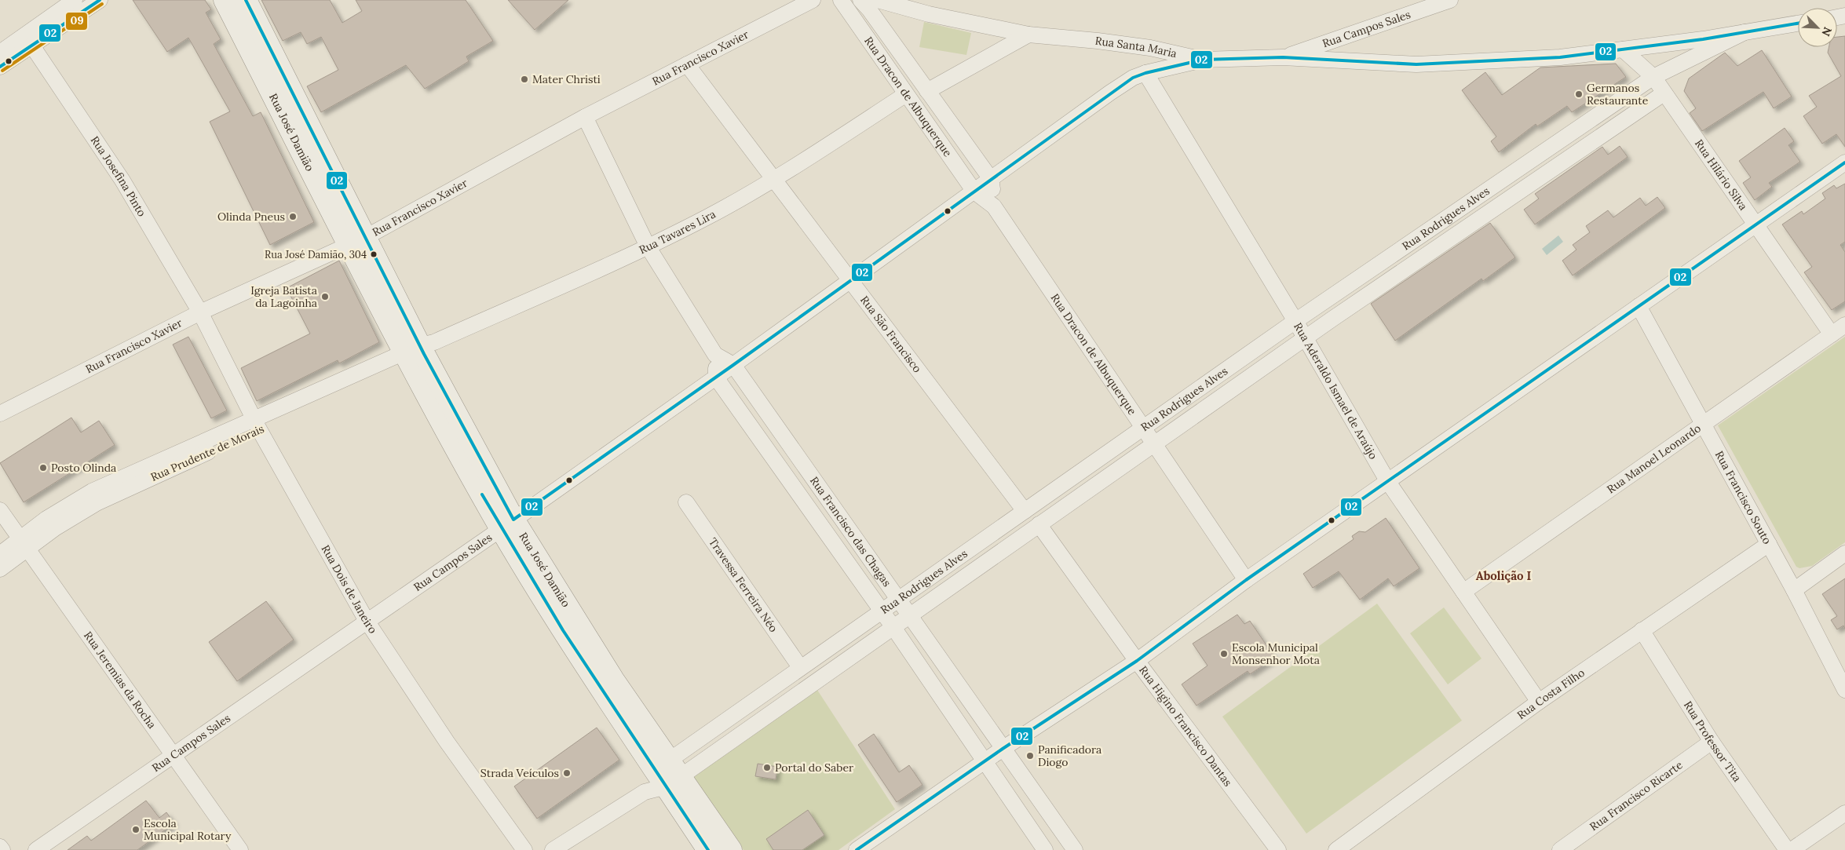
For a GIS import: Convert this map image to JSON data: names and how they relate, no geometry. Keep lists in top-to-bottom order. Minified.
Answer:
{"streets":{"street":["Rua Campos Sales","Rua Santa Maria","Rua Francisco Xavier","Rua Dracon de Albuquerque","Rua José Damião","Rua Hilário Silva","Rua Josefina Pinto","Rua Rodrigues Alves","Rua Tavares Lira","Rua São Francisco","Rua Aderaldo Ismael de Araújo","Rua Prudente de Morais","Rua Manoel Leonardo","Rua Francisco Souto","Rua Francisco das Chagas","Travessa Ferreira Néo","Rua Dois de Janeiro","Rua Jeremias da Rocha","Rua Costa Filho","Rua Higino Francisco Dantas","Rua Professor Tita","Rua Francisco Ricarte"]},"crossings":[["Rua Campos Sales","Rua Santa Maria"],["Rua Campos Sales","Rua Dracon de Albuquerque"],["Rua Campos Sales","Rua José Damião"],["Rua Campos Sales","Rua São Francisco"],["Rua Campos Sales","Rua Aderaldo Ismael de Araújo"],["Rua Campos Sales","Rua Francisco das Chagas"],["Rua Campos Sales","Rua Dois de Janeiro"],["Rua Campos Sales","Rua Jeremias da Rocha"],["Rua Santa Maria","Rua Hilário Silva"],["Rua Santa Maria","Rua Rodrigues Alves"],["Rua Francisco Xavier","Rua José Damião"],["Rua Francisco Xavier","Rua Josefina Pinto"],["Rua Francisco Xavier","Rua São Francisco"],["Rua Francisco Xavier","Rua Francisco das Chagas"],["Rua Francisco Xavier","Rua Dois de Janeiro"],["Rua Dracon de Albuquerque","Rua Rodrigues Alves"],["Rua Dracon de Albuquerque","Rua Tavares Lira"],["Rua José Damião","Rua Rodrigues Alves"],["Rua José Damião","Rua Tavares Lira"],["Rua José Damião","Rua Prudente de Morais"],["Rua Hilário Silva","Rua Rodrigues Alves"],["Rua Hilário Silva","Rua Manoel Leonardo"],["Rua Josefina Pinto","Rua Dois de Janeiro"],["Rua Rodrigues Alves","Rua São Francisco"],["Rua Rodrigues Alves","Rua Aderaldo Ismael de Araújo"],["Rua Rodrigues Alves","Rua Francisco das Chagas"],["Rua Rodrigues Alves","Travessa Ferreira Néo"],["Rua Rodrigues Alves","Rua Higino Francisco Dantas"],["Rua Tavares Lira","Rua São Francisco"],["Rua Tavares Lira","Rua Prudente de Morais"],["Rua Tavares Lira","Rua Francisco das Chagas"],["Rua Aderaldo Ismael de Araújo","Rua Manoel Leonardo"],["Rua Aderaldo Ismael de Araújo","Rua Costa Filho"],["Rua Prudente de Morais","Rua Dois de Janeiro"],["Rua Prudente de Morais","Rua Jeremias da Rocha"],["Rua Manoel Leonardo","Rua Francisco Souto"],["Rua Francisco Souto","Rua Costa Filho"],["Rua Costa Filho","Rua Professor Tita"],["Rua Professor Tita","Rua Francisco Ricarte"]],"districts":["Abolição I"],"places":["Mater Christi","Germanos Restaurante","Olinda Pneus","Rua José Damião, 304","Igreja Batista da Lagoinha","Posto Olinda","Escola Municipal Monsenhor Mota","Panificadora Diogo","Portal do Saber","Strada Veículos","Escola Municipal Rotary"],"lines":["transit line 02","transit line 09"],"north":"bottom right"}
